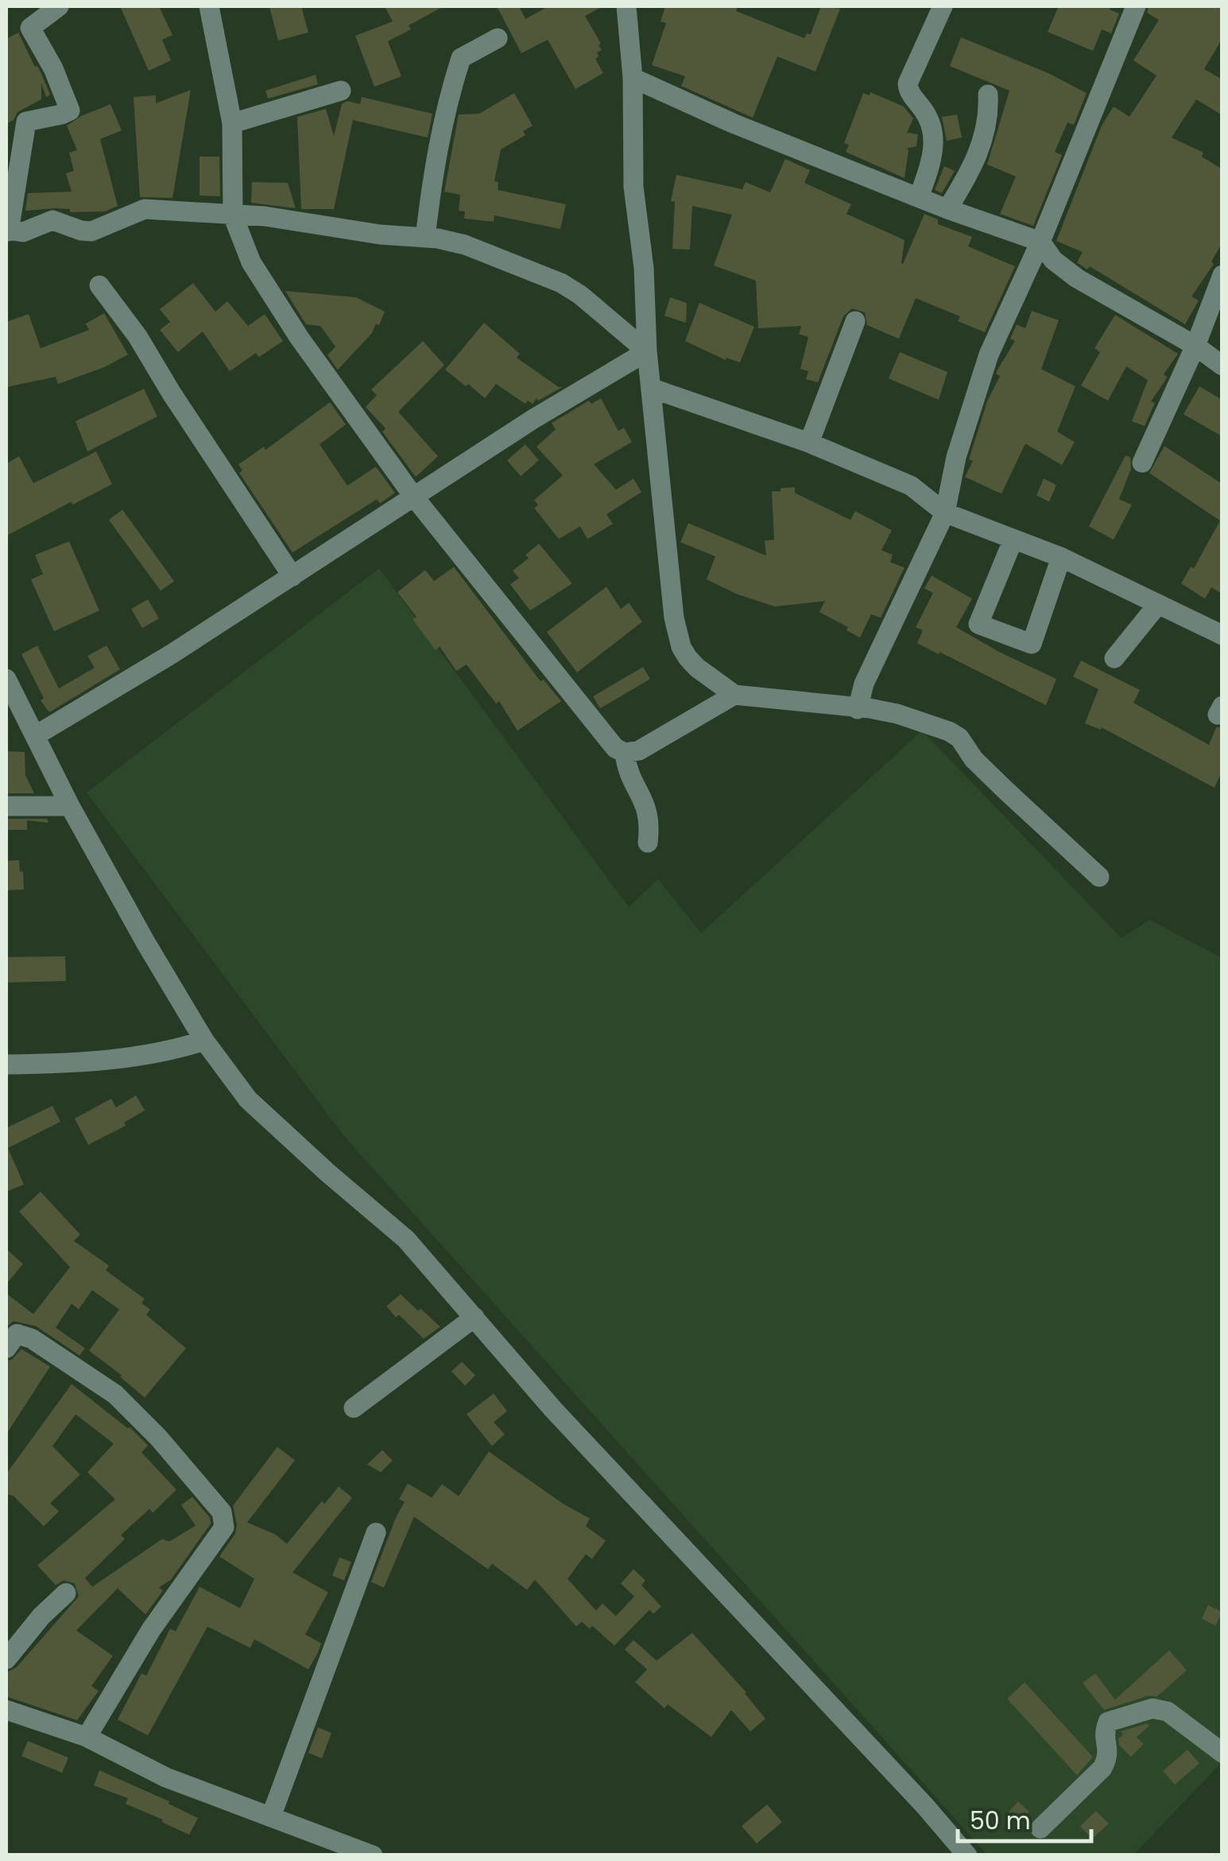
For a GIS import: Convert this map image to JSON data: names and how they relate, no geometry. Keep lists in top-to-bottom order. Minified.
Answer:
{"scale_bar":"50 m"}
